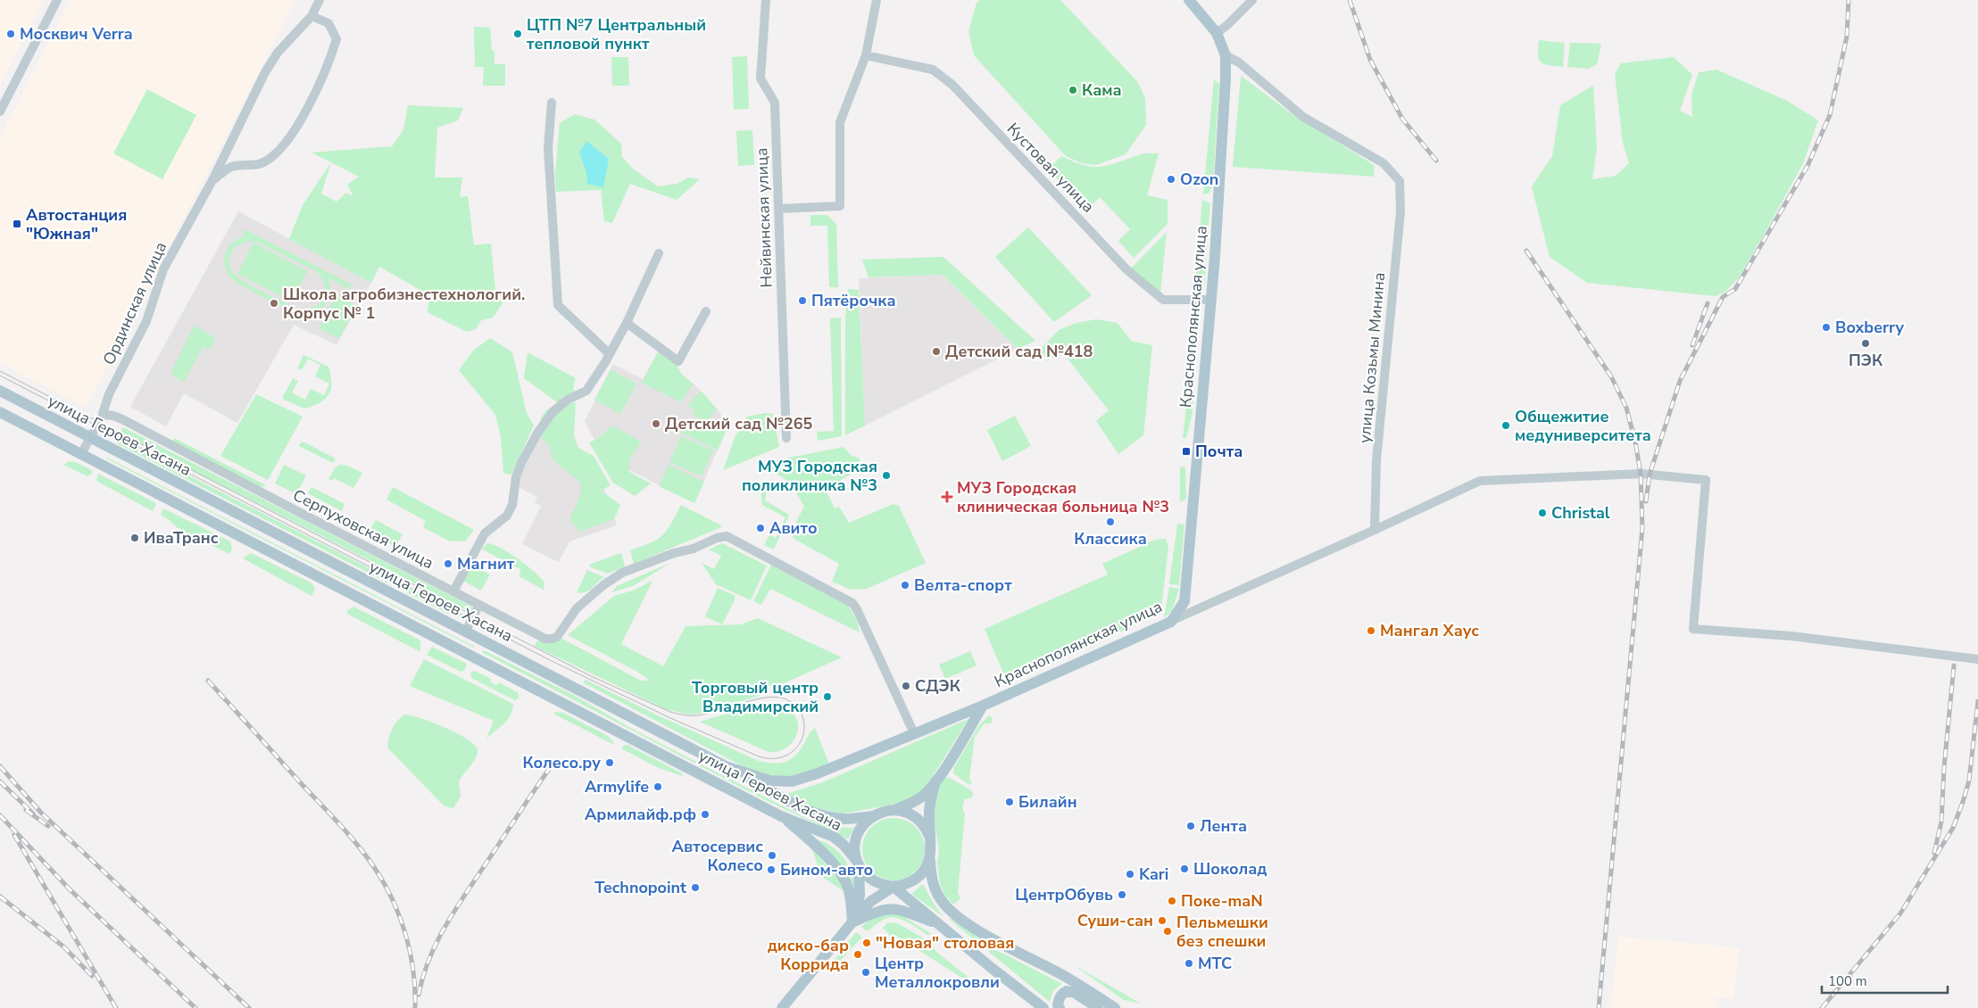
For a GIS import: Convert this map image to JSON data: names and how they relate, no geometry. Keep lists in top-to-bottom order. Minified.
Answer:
{"streets":{"main road":["Краснополянская улица","улица Героев Хасана"],"street":["Кустовая улица","Нейвинская улица","Ординская улица","улица Козьмы Минина","Серпуховская улица"]},"crossings":[["Кустовая улица","Краснополянская улица"],["Ординская улица","улица Героев Хасана"],["Ординская улица","Серпуховская улица"],["Краснополянская улица","улица Козьмы Минина"],["Краснополянская улица","улица Героев Хасана"],["Краснополянская улица","Серпуховская улица"]],"places":{"other":["Москвич Verra","ЦТП №7 Центральный тепловой пункт","Кама","Ozon","Пятёрочка","Школа агробизнестехнологий. Корпус № 1","Boxberry","ПЭК","Детский сад №418","Детский сад №265","Общежитие медуниверситета","МУЗ Городская поликлиника №3","Christal","Классика","Авито","ИваТранс","Магнит","Велта-спорт","Мангал Хаус","СДЭК","Торговый центр Владимирский","Колесо.ру","Armylife","Билайн","Армилайф.рф","Лента","Автосервис Колесо","Шоколад","Бином-авто","Kari","Technopoint","ЦентрОбувь","Поке-maN","Суши-сан","Пельмешки без спешки","\"Новая\" столовая","диско-бар Коррида","МТС","Центр Металлокровли"],"transit":["Автостанция \"Южная\"","Почта"],"health":["МУЗ Городская клиническая больница №3"]},"scale_bar":"100 m"}
